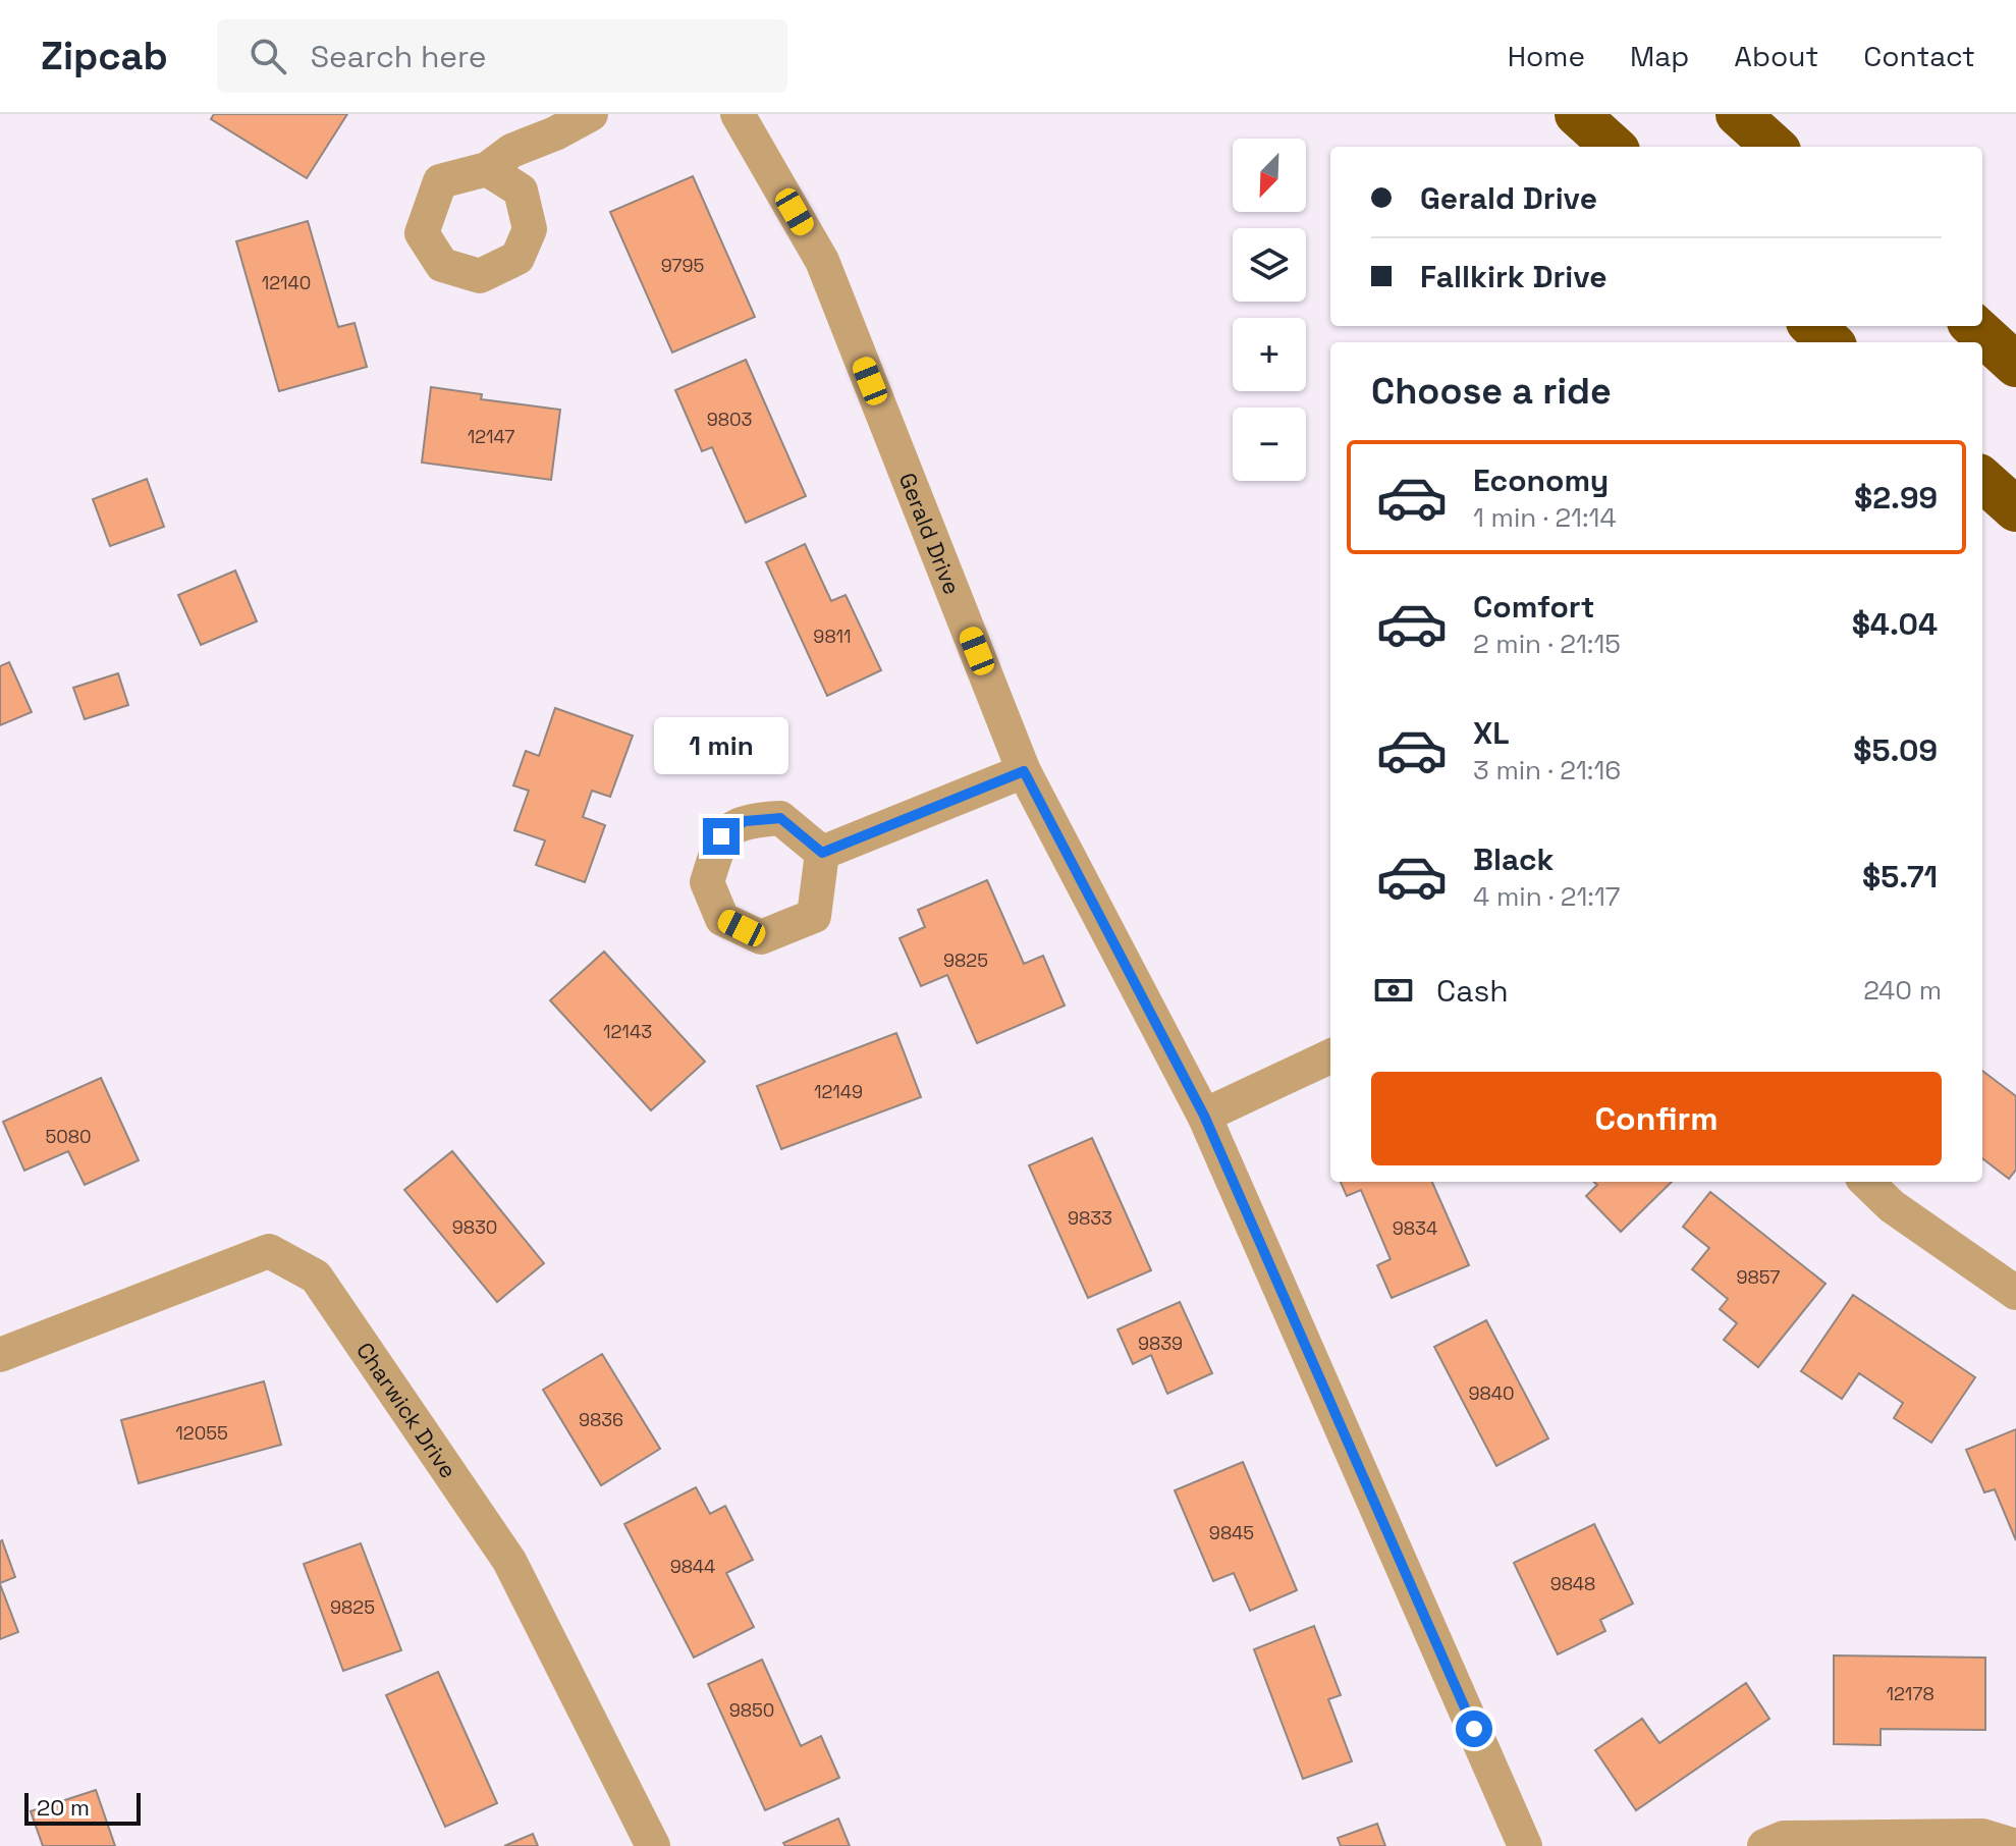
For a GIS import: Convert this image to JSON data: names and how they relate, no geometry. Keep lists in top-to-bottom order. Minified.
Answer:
{"streets":{"street":["Gerald Drive","Charwick Drive"]},"house_numbers":["9795","12140","9803","12147","9811","9825","12143","12149","5080","9833","9830","9834","9857","9839","9840","9836","12055","9845","9844","9848","9825","12178","9850"],"scale_bar":"20 m","north":"bottom left","page":{"header":"Zipcab","search":"Search here","nav":["Home","Map","About","Contact"],"map_buttons":["+","−"],"banner":["Gerald Drive","Fallkirk Drive"],"heading":"Choose a ride","list":[{"name":"Economy","note":"1 min · 21:14","value":"$2.99"},{"name":"Comfort","note":"2 min · 21:15","value":"$4.04"},{"name":"XL","note":"3 min · 21:16","value":"$5.09"},{"name":"Black","note":"4 min · 21:17","value":"$5.71"}],"bubble":"1 min","pay":["Cash","240 m"],"buttons":"Confirm","scale":"20 m"}}
